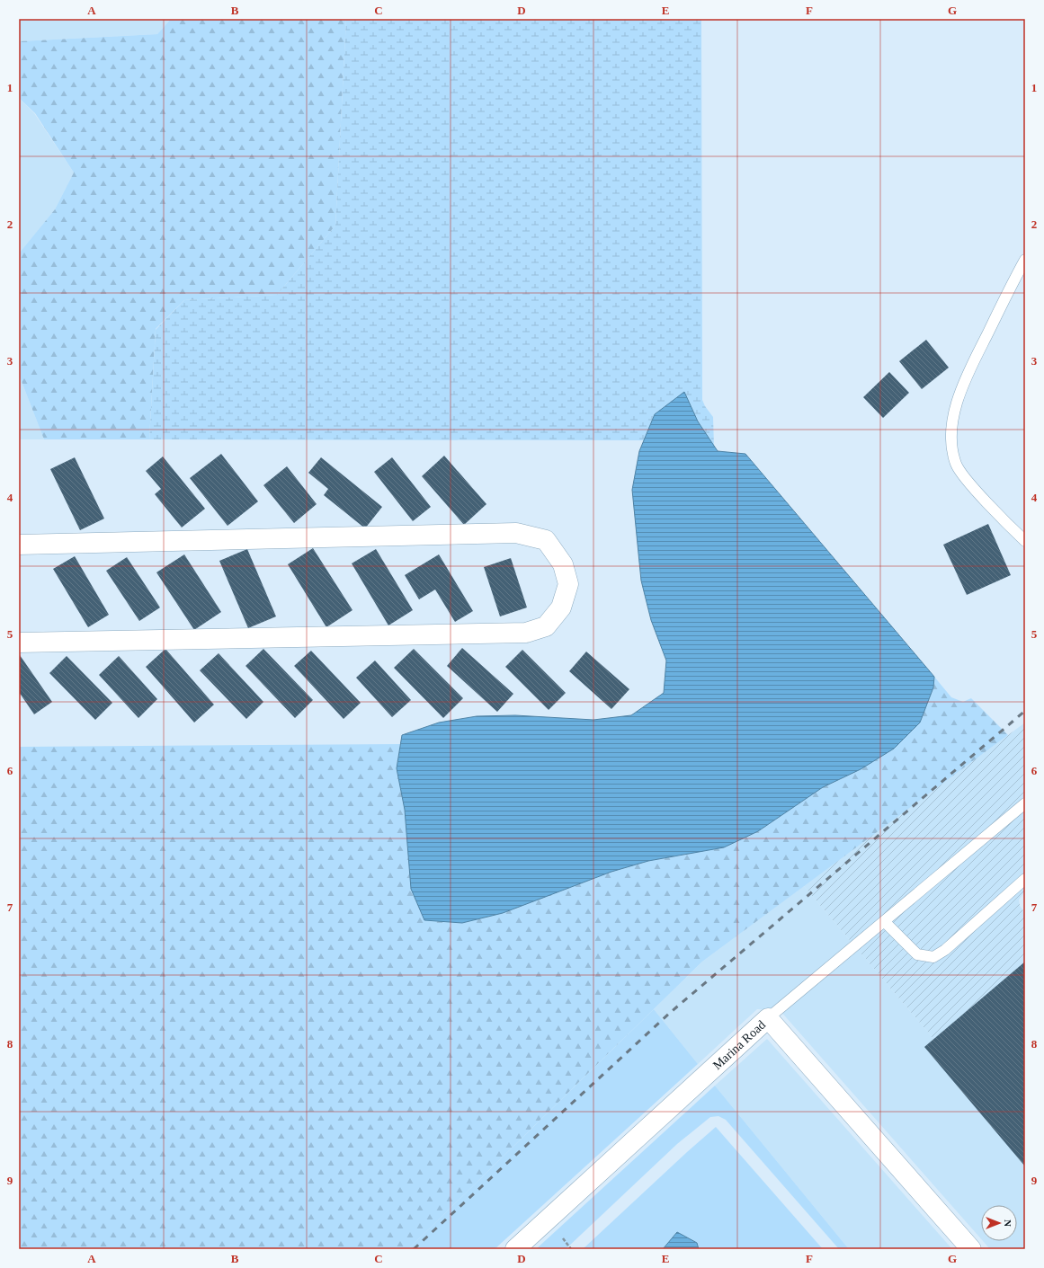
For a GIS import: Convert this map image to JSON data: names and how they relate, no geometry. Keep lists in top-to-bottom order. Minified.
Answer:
{"streets":{"street":["Marina Road"]},"north":"right","grid":{"columns":["A","B","C","D","E","F","G"],"rows":["1","2","3","4","5","6","7","8","9"]}}
